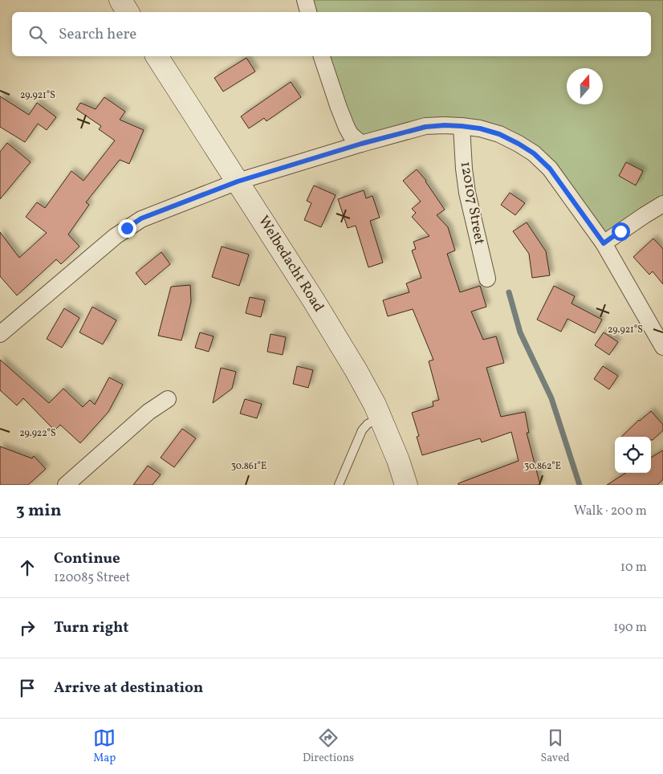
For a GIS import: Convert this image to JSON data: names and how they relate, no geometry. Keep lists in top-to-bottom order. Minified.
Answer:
{"streets":{"street":["120107 Street","Welbedacht Road"]},"north":"top","page":{"search":"Search here","heading":["3 min","Walk · 200 m"],"list":[["Continue","120085 Street","10 m"],["Turn right","190 m"],"Arrive at destination"],"nav":["Map","Directions","Saved"]},"coordinates":["29.921°S","29.922°S","30.861°E","30.862°E"]}
